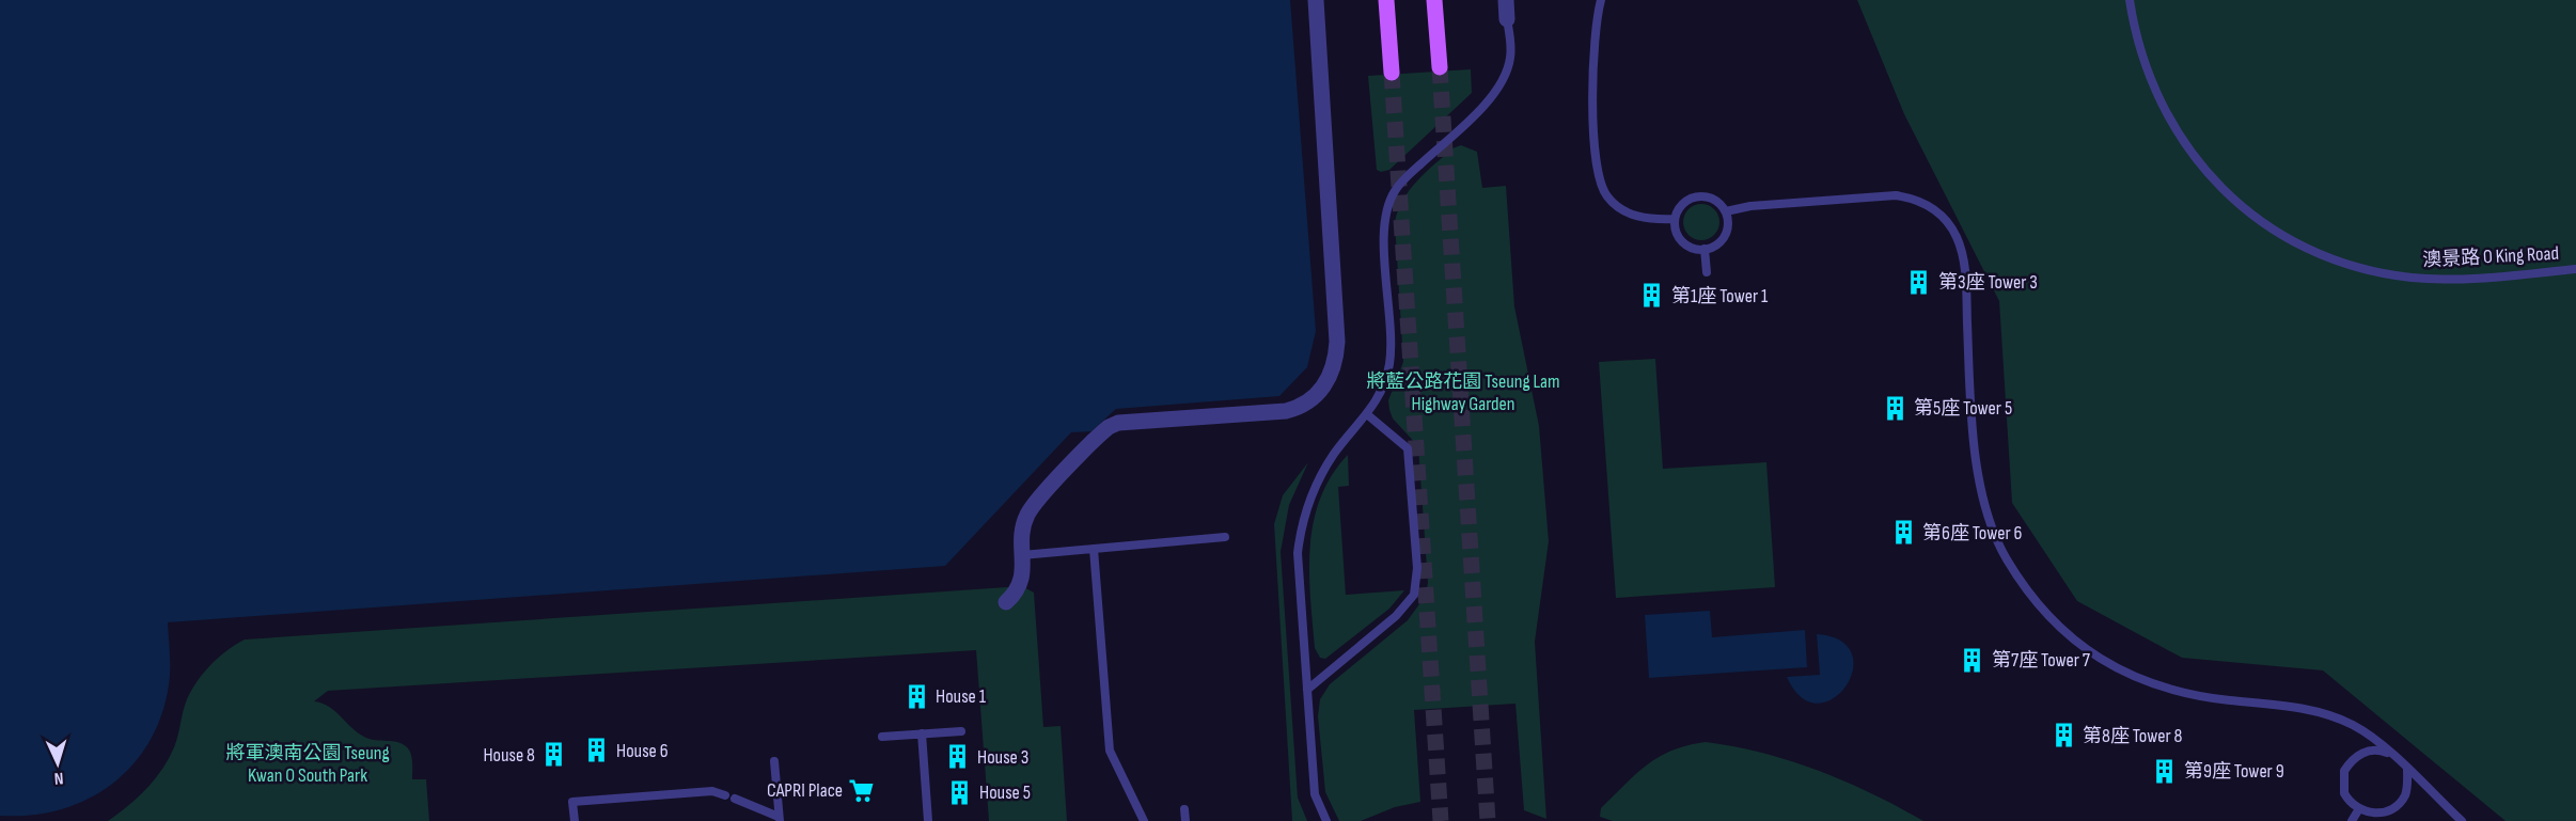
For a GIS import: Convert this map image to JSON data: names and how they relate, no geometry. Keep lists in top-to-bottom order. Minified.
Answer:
{"streets":{"lane":["澳景路 O King Road"]},"parks":["將藍公路花園 Tseung Lam Highway Garden","將軍澳南公園 Tseung Kwan O South Park"],"places":{"building":["第3座 Tower 3","第1座 Tower 1","第5座 Tower 5","第6座 Tower 6","第7座 Tower 7","House 1","第8座 Tower 8","House 6","House 8","House 3","第9座 Tower 9","House 5"],"supermarket":["CAPRI Place"]},"north":"bottom"}
